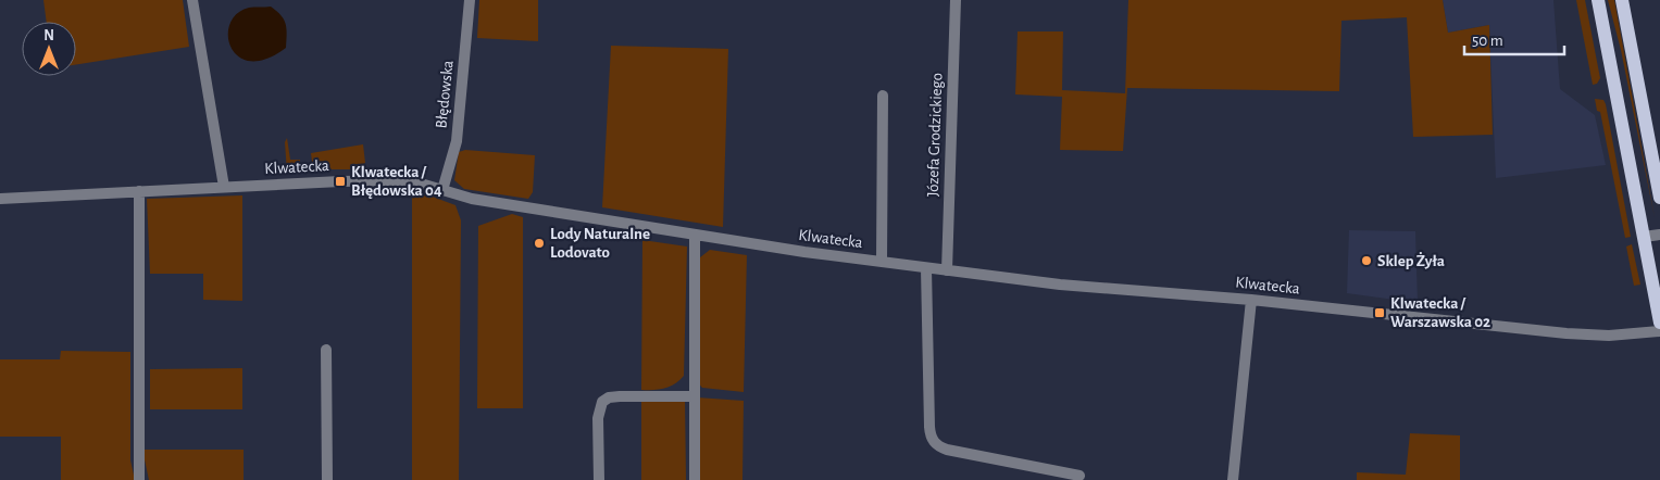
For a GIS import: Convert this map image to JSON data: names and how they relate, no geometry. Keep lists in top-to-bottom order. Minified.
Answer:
{"streets":{"street":["Błędowska","Józefa Grodzickiego","Klwatecka"]},"crossings":[["Błędowska","Klwatecka"],["Józefa Grodzickiego","Klwatecka"]],"places":{"transit":["Klwatecka / Błędowska 04","Klwatecka / Warszawska 02"],"other":["Lody Naturalne Lodovato","Sklep Żyła"]},"scale_bar":"50 m","north":"top"}
